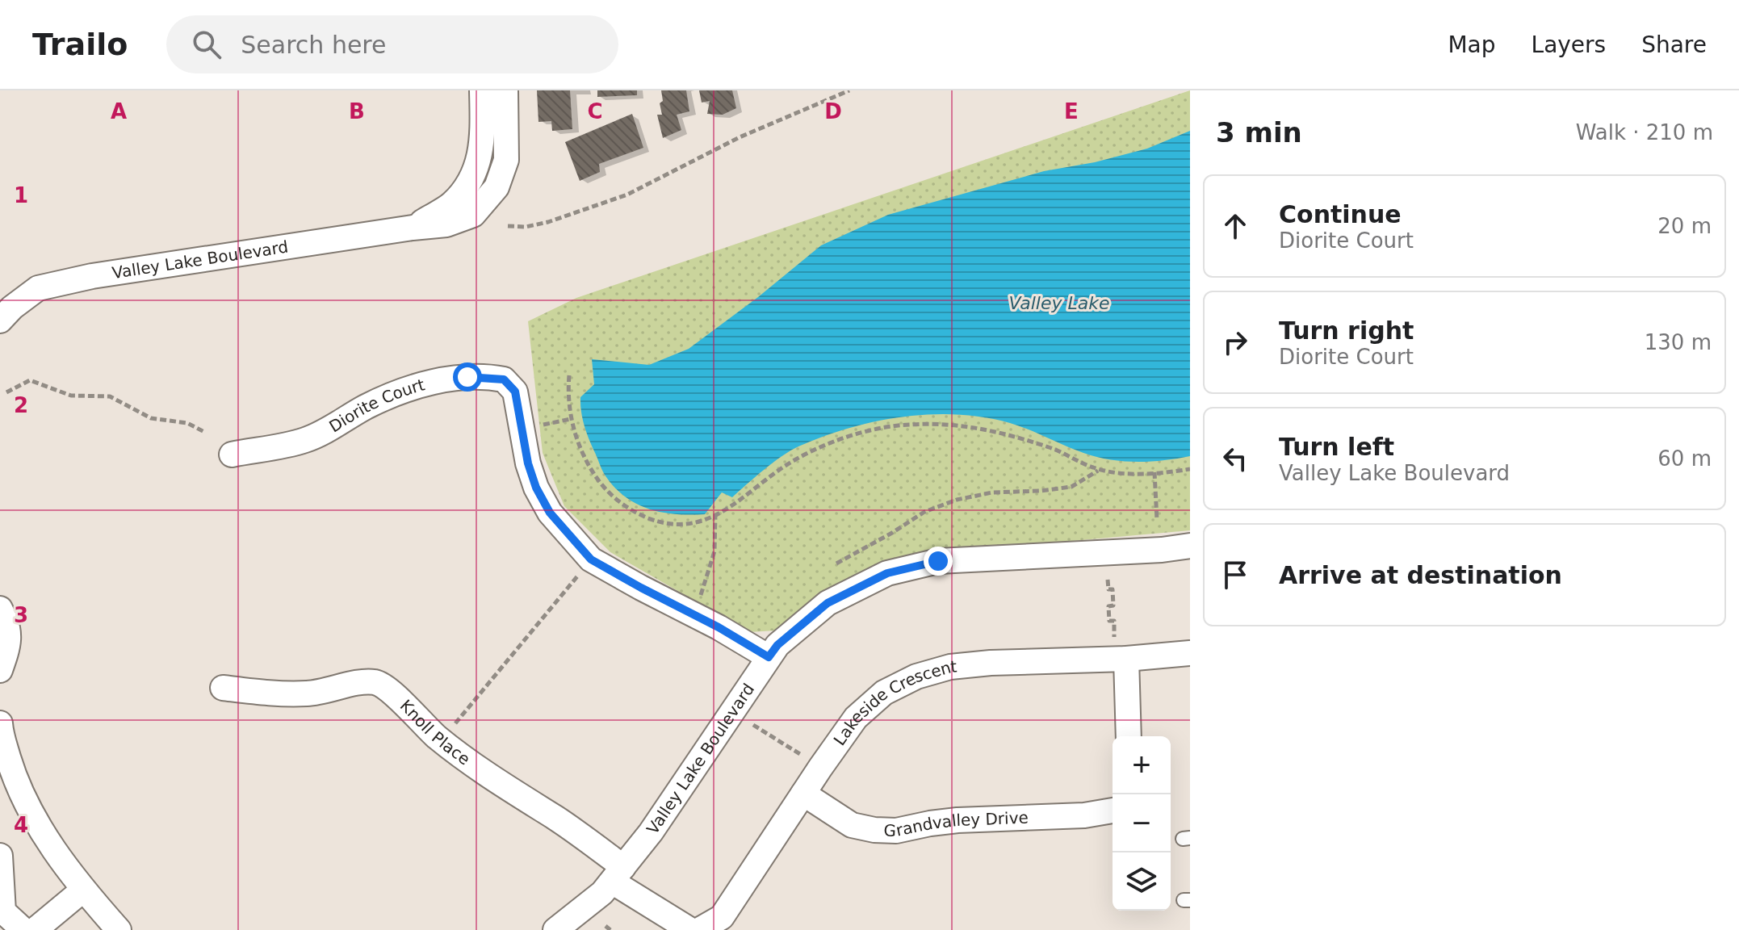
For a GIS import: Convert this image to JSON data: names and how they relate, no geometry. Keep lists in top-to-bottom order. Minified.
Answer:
{"streets":{"street":["Valley Lake Boulevard","Diorite Court","Lakeside Crescent","Knoll Place","Grandvalley Drive"]},"crossings":[["Valley Lake Boulevard","Diorite Court"],["Valley Lake Boulevard","Knoll Place"],["Lakeside Crescent","Grandvalley Drive"]],"water":["Valley Lake"],"page":{"header":"Trailo","search":"Search here","nav":["Map","Layers","Share"],"heading":["3 min","Walk · 210 m"],"list":[["Continue","Diorite Court","20 m"],["Turn right","Diorite Court","130 m"],["Turn left","Valley Lake Boulevard","60 m"],"Arrive at destination"],"map_buttons":["+","−"]},"grid":{"columns":["A","B","C","D","E"],"rows":["1","2","3","4"]}}
